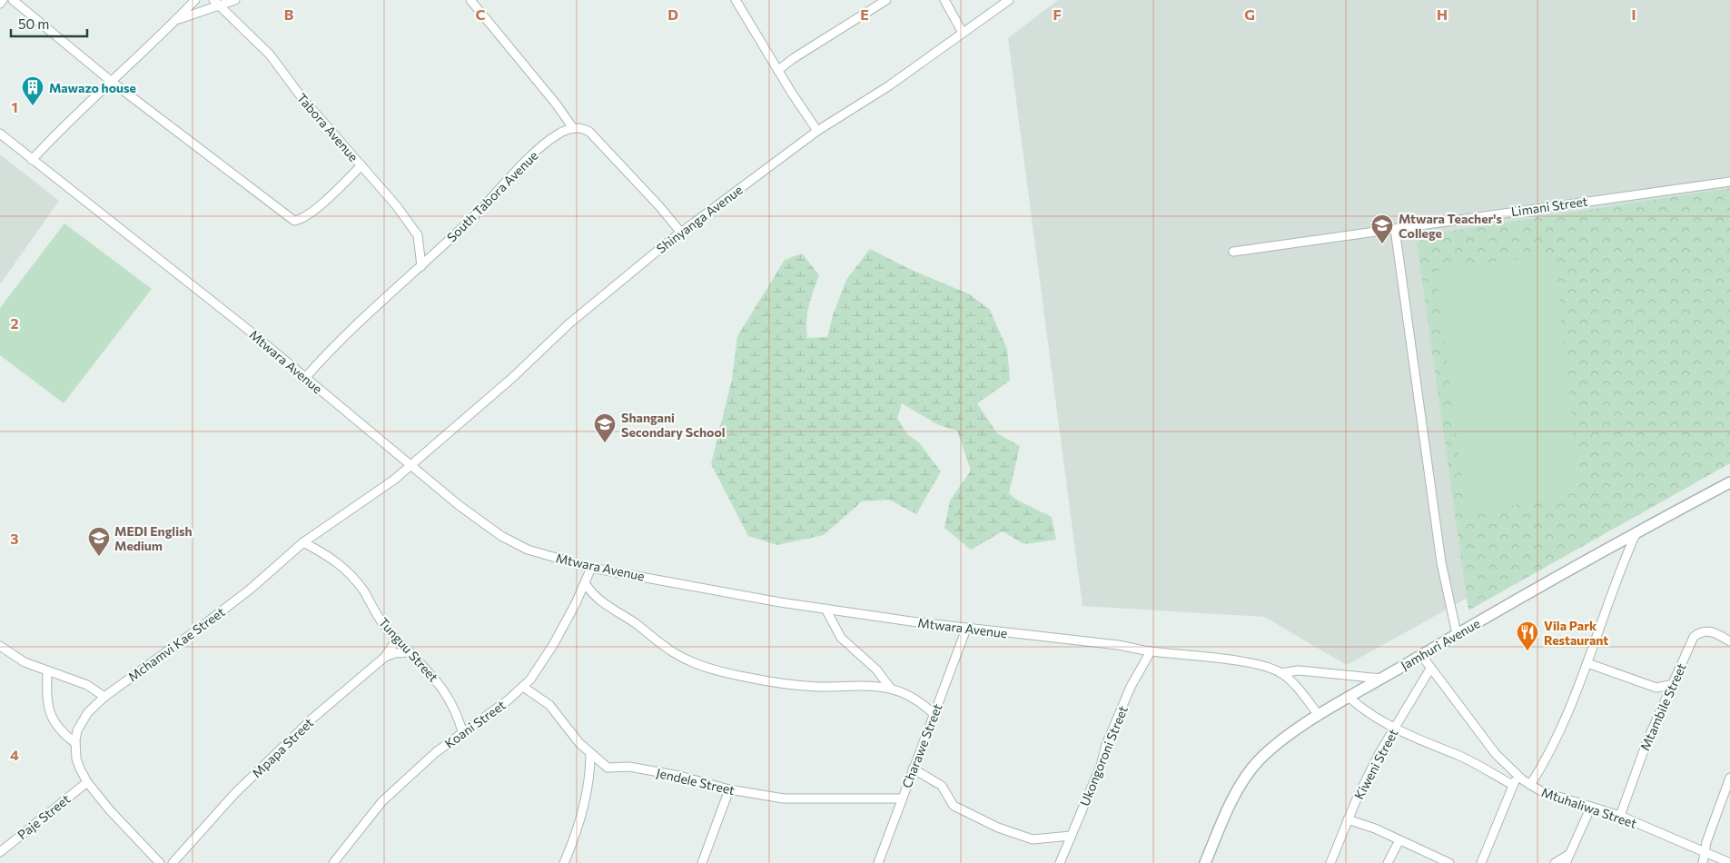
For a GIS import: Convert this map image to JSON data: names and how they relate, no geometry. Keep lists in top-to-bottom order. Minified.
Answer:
{"streets":{"street":["Tabora Avenue","South Tabora Avenue","Limani Street","Shinyanga Avenue","Mtwara Avenue","Mchamvi Kae Street","Jamhuri Avenue","Tunguu Street","Mtambile Street","Koani Street","Charawe Street","Mpapa Street","Ukongoroni Street","Kiweni Street","Jendele Street","Mtuhaliwa Street","Paje Street"]},"crossings":[["Tabora Avenue","South Tabora Avenue"],["South Tabora Avenue","Mtwara Avenue"],["Shinyanga Avenue","Mtwara Avenue"],["Shinyanga Avenue","Mchamvi Kae Street"],["Mtwara Avenue","Mchamvi Kae Street"],["Mtwara Avenue","Jamhuri Avenue"],["Mtwara Avenue","Koani Street"],["Mtwara Avenue","Charawe Street"],["Mtwara Avenue","Ukongoroni Street"],["Mchamvi Kae Street","Tunguu Street"],["Mchamvi Kae Street","Paje Street"],["Jamhuri Avenue","Mtuhaliwa Street"],["Tunguu Street","Koani Street"],["Tunguu Street","Mpapa Street"],["Mtambile Street","Mtuhaliwa Street"],["Koani Street","Jendele Street"],["Charawe Street","Jendele Street"],["Kiweni Street","Mtuhaliwa Street"]],"places":{"building":["Mawazo house"],"school or university":["Mtwara Teacher's College","Shangani Secondary School","MEDI English Medium"],"restaurant":["Vila Park Restaurant"]},"scale_bar":"50 m","grid":{"columns":["B","C","D","E","F","G","H","I"],"rows":["1","2","3","4"]}}
